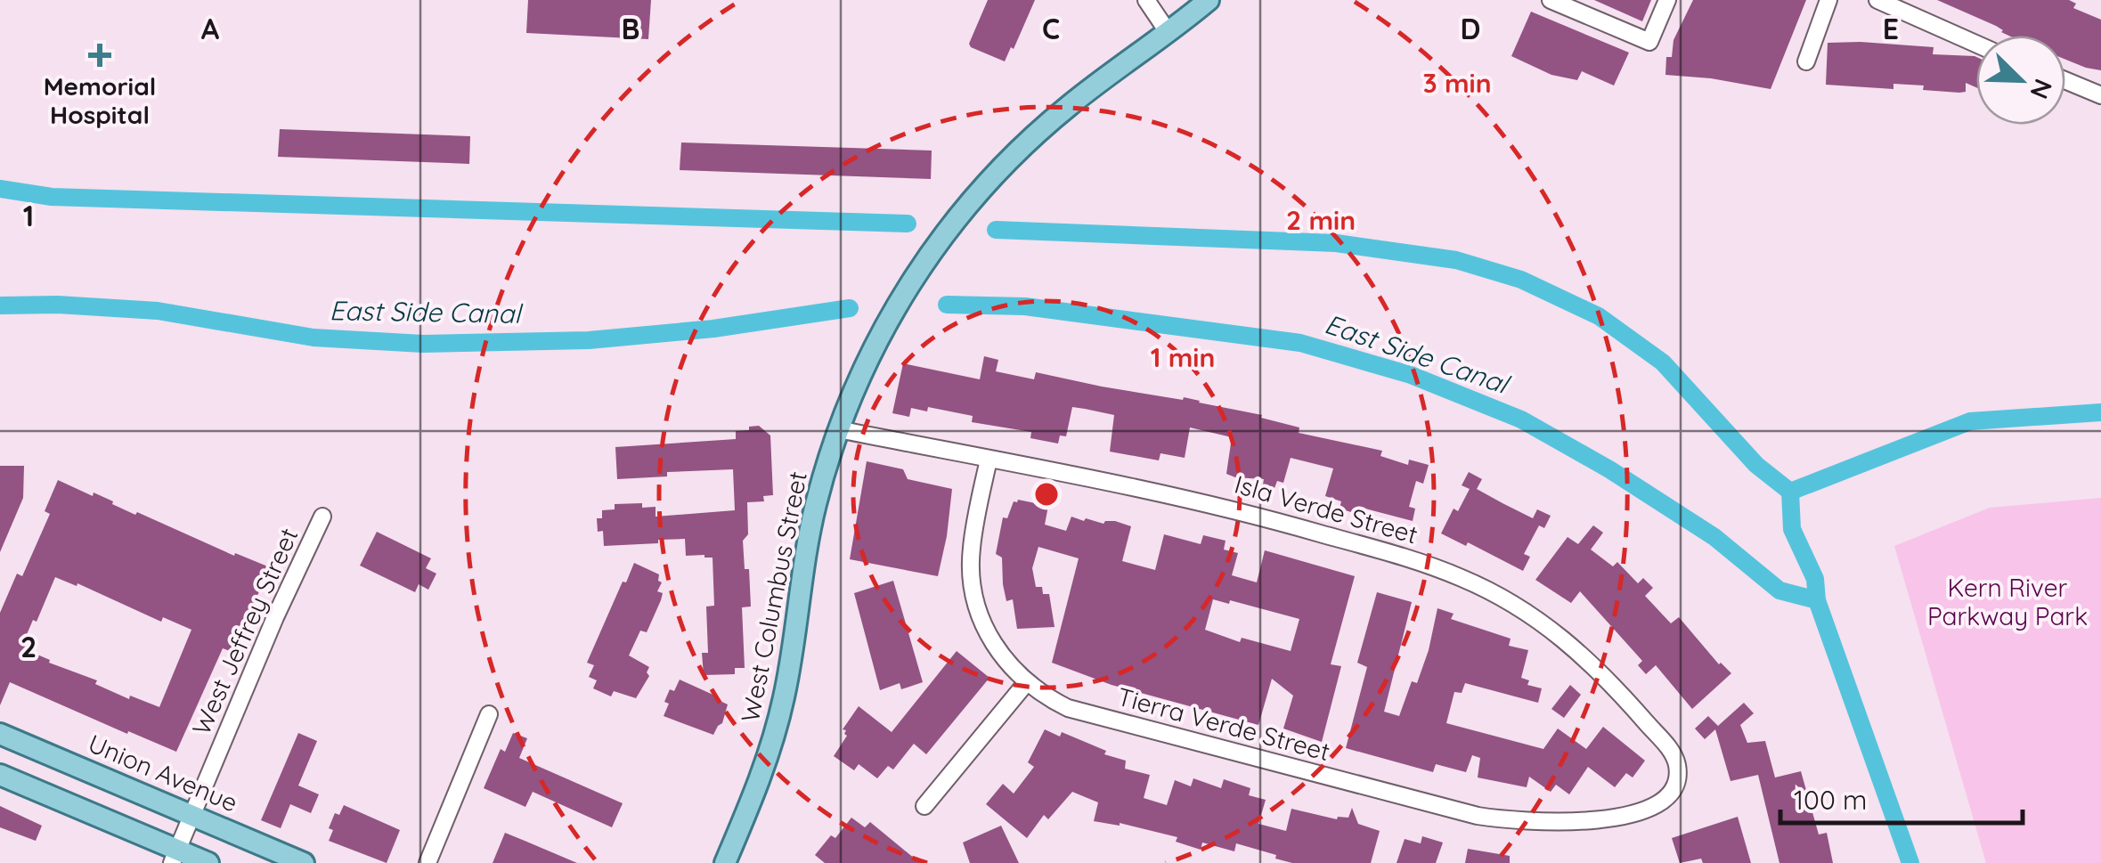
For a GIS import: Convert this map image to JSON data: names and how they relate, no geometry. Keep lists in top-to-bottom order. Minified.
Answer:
{"streets":{"main road":["West Columbus Street","Union Avenue"],"street":["Isla Verde Street","West Jeffrey Street","Tierra Verde Street"]},"crossings":[["Isla Verde Street","West Columbus Street"],["Isla Verde Street","Tierra Verde Street"],["West Jeffrey Street","Union Avenue"]],"water":["East Side Canal"],"parks":["Kern River Parkway Park"],"places":{"health":["Memorial Hospital"]},"scale_bar":"100 m","north":"bottom right","grid":{"columns":["A","B","C","D","E"],"rows":["1","2"]},"rings":["3 min","2 min","1 min"]}
